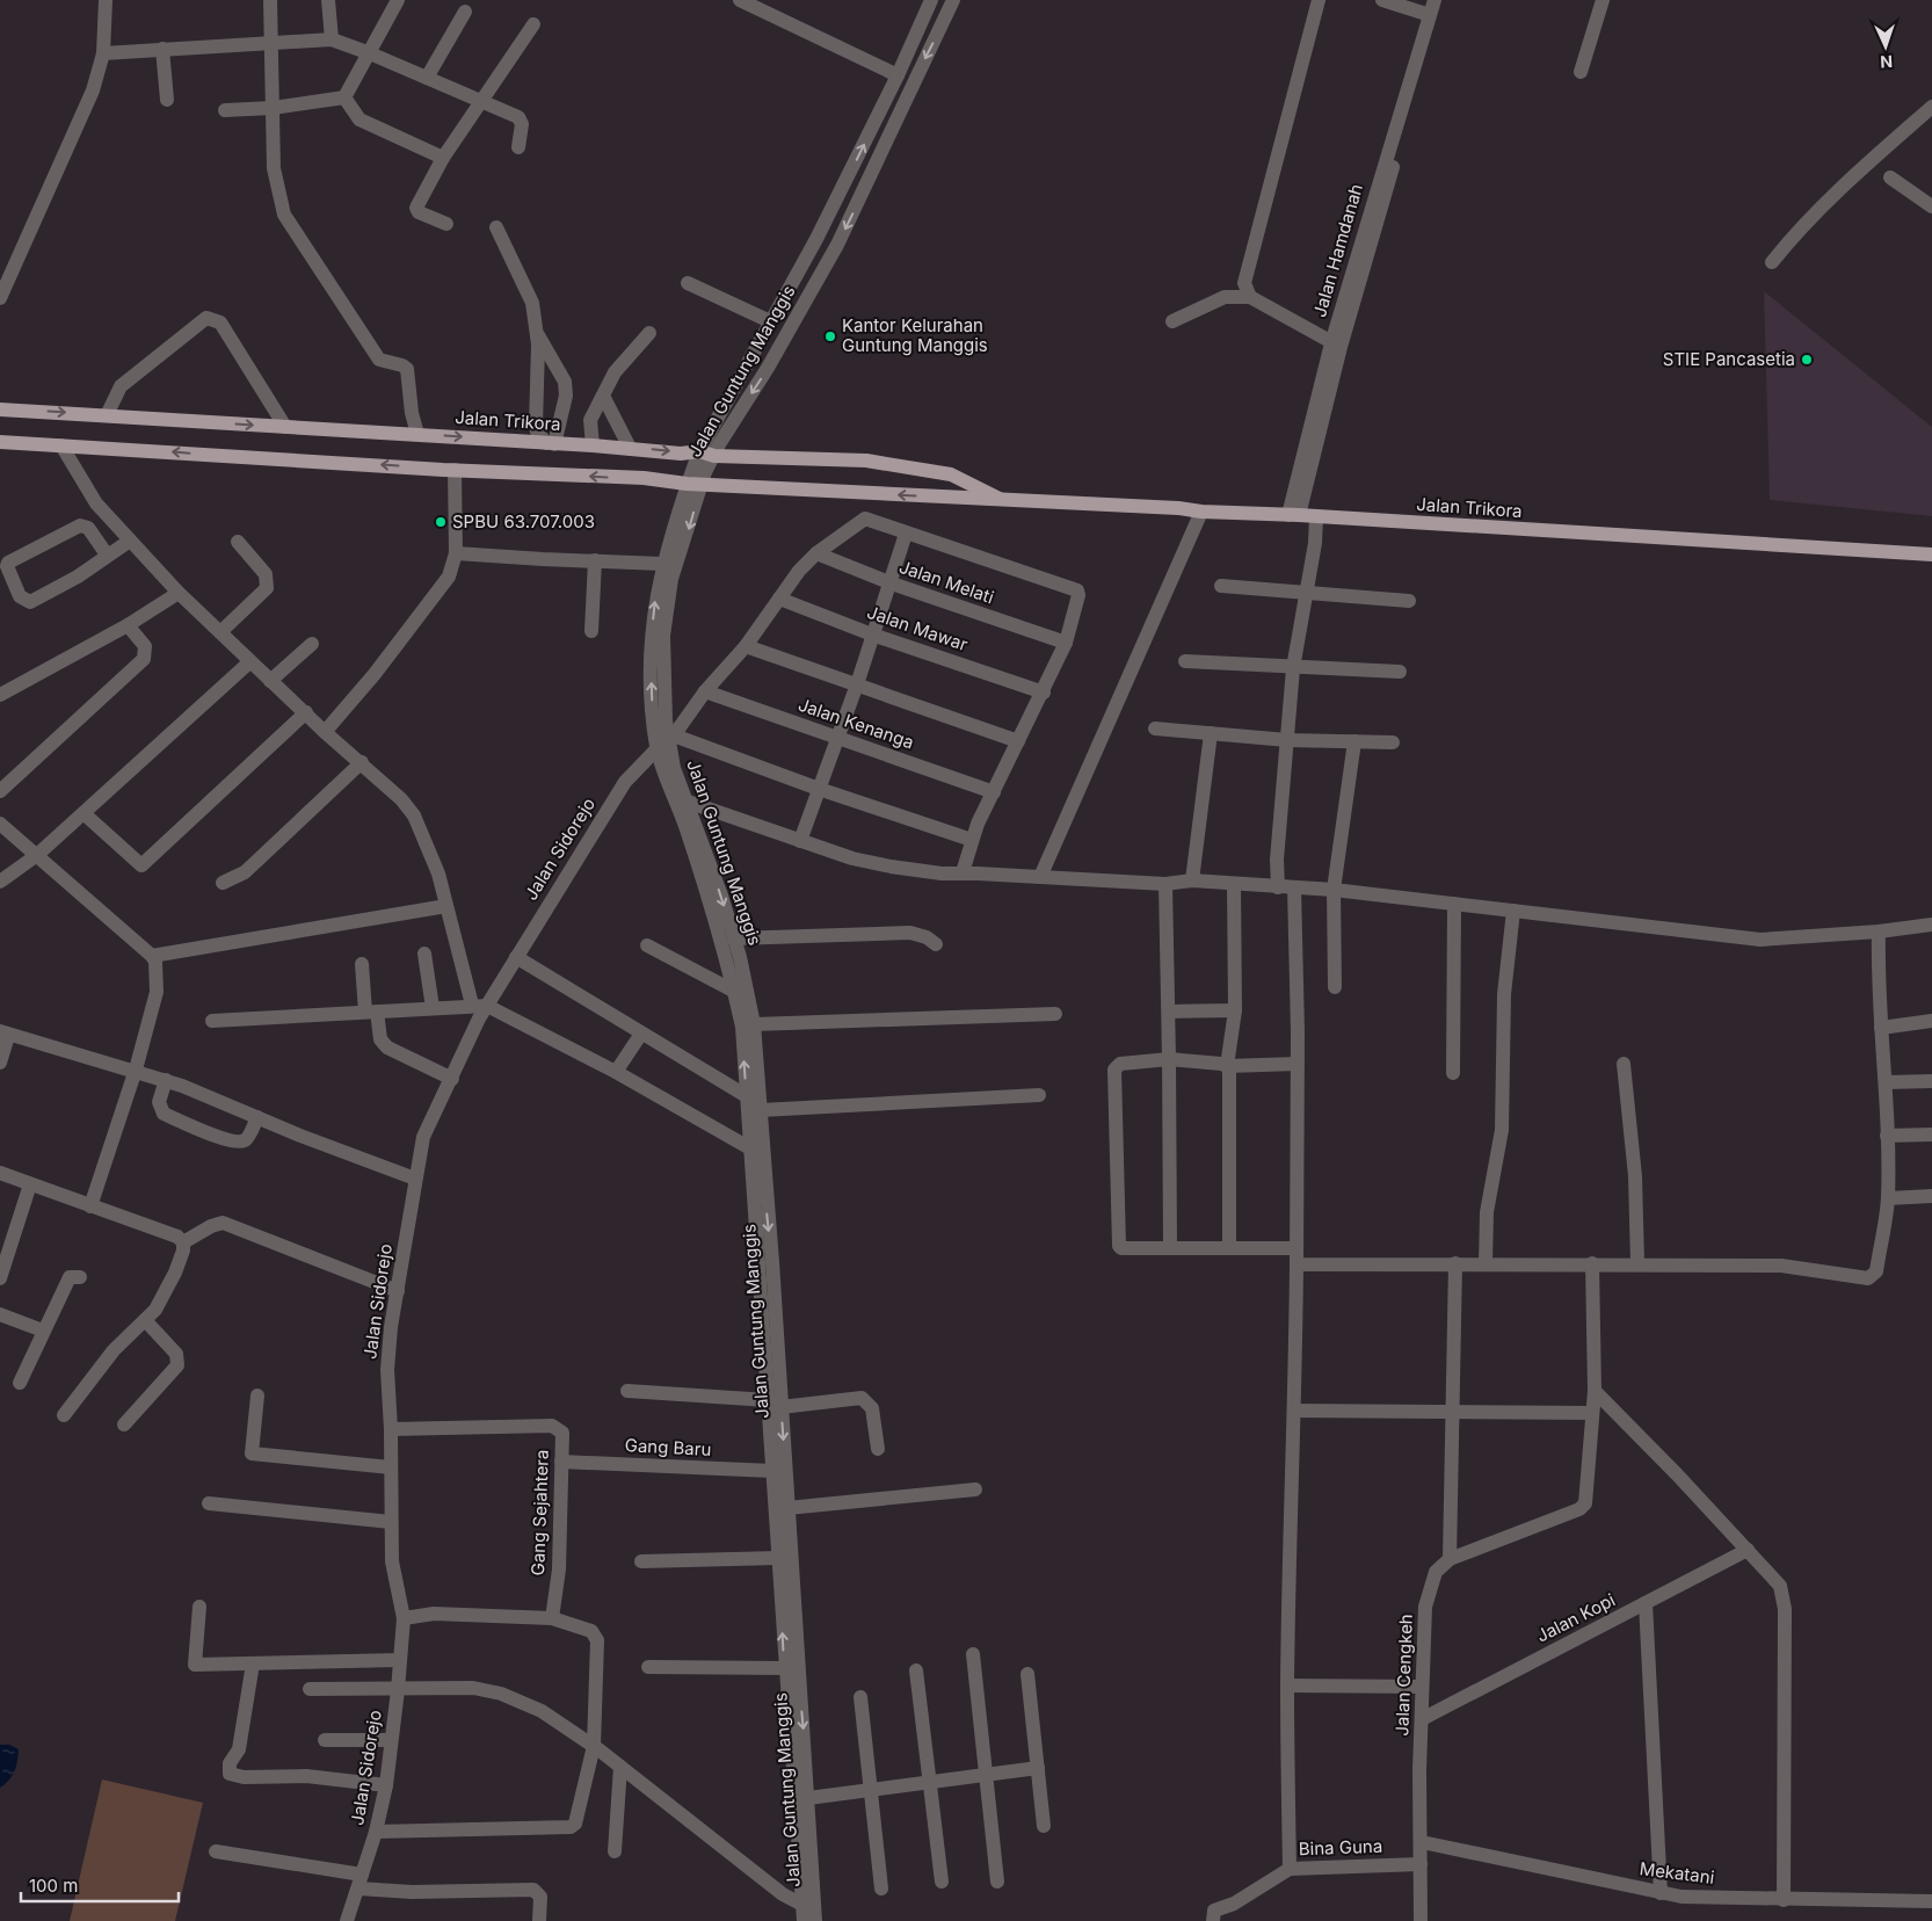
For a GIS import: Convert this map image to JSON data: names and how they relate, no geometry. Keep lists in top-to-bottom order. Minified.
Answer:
{"streets":{"main road":["Jalan Trikora"],"street":["Jalan Hamdanah","Jalan Guntung Manggis","Jalan Melati","Jalan Mawar","Jalan Kenanga","Jalan Sidorejo","Gang Baru","Gang Sejahtera","Jalan Kopi","Jalan Cengkeh","Bina Guna","Mekatani"]},"crossings":[["Jalan Hamdanah","Jalan Trikora"],["Jalan Guntung Manggis","Jalan Trikora"],["Jalan Guntung Manggis","Jalan Sidorejo"],["Jalan Guntung Manggis","Gang Baru"],["Jalan Melati","Jalan Sidorejo"],["Jalan Mawar","Jalan Sidorejo"],["Jalan Kenanga","Jalan Sidorejo"],["Jalan Sidorejo","Gang Sejahtera"],["Gang Baru","Gang Sejahtera"],["Jalan Kopi","Jalan Cengkeh"],["Jalan Cengkeh","Bina Guna"],["Jalan Cengkeh","Mekatani"]],"places":["Kantor Kelurahan Guntung Manggis","STIE Pancasetia","SPBU 63.707.003"],"scale_bar":"100 m","north":"bottom"}
